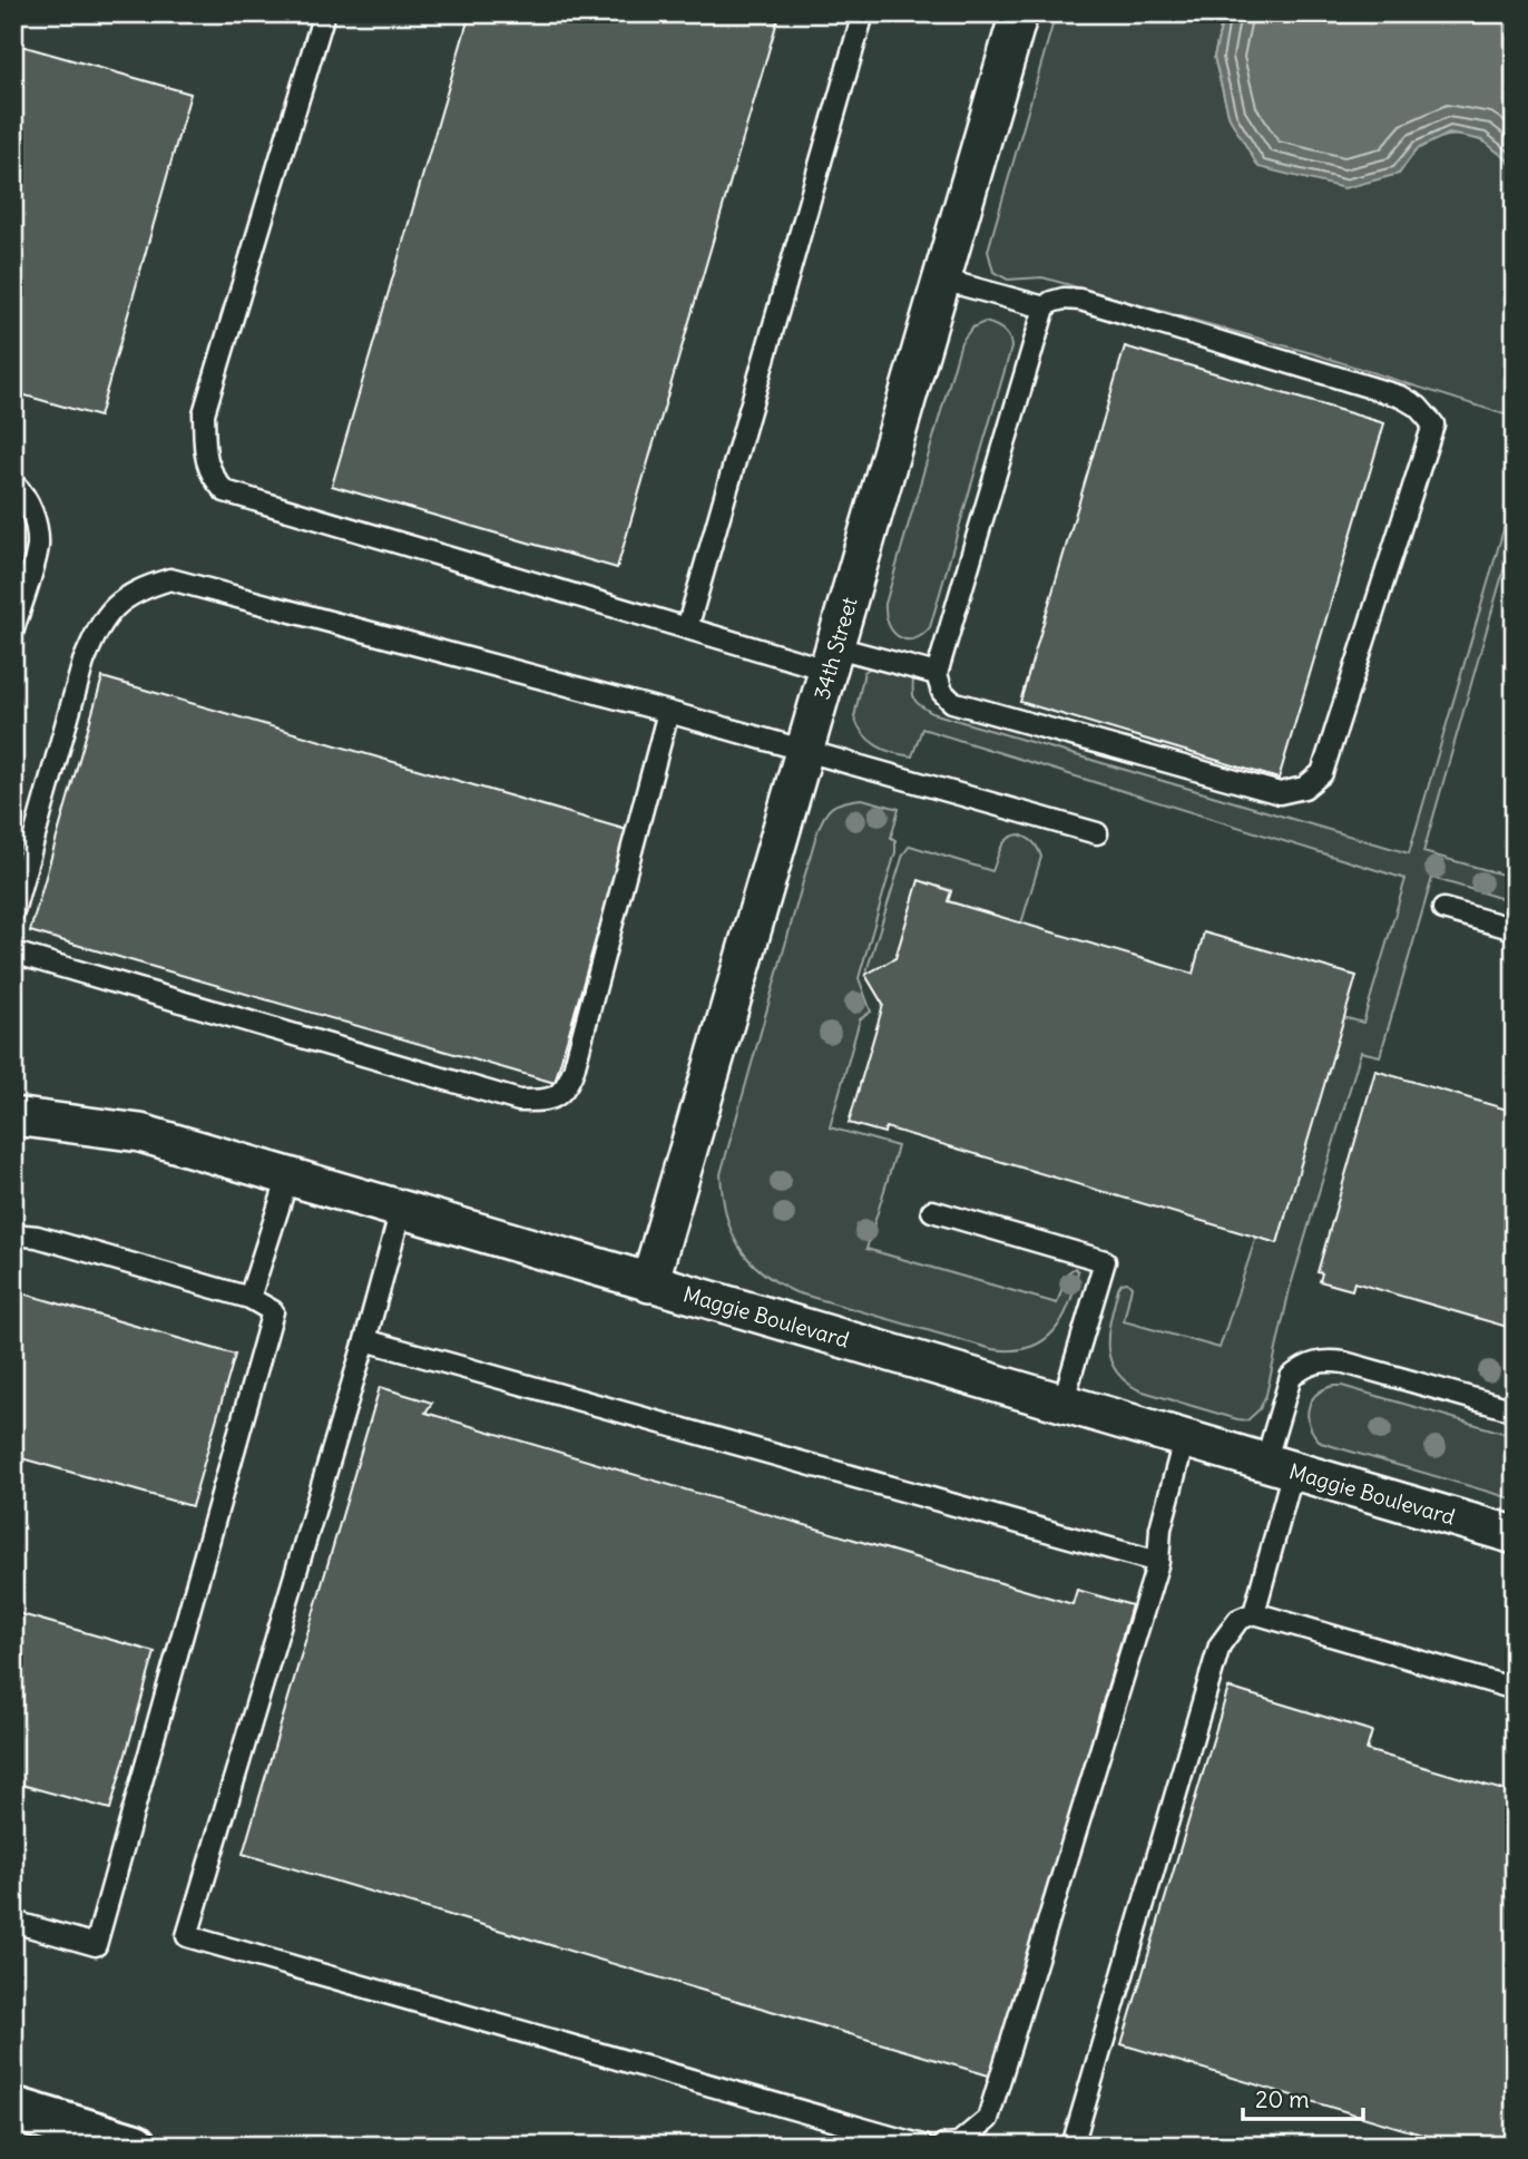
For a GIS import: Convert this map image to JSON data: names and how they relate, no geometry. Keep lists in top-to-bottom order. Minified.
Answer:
{"streets":{"street":["34th Street","Maggie Boulevard"]},"crossings":[["34th Street","Maggie Boulevard"]],"scale_bar":"20 m"}
